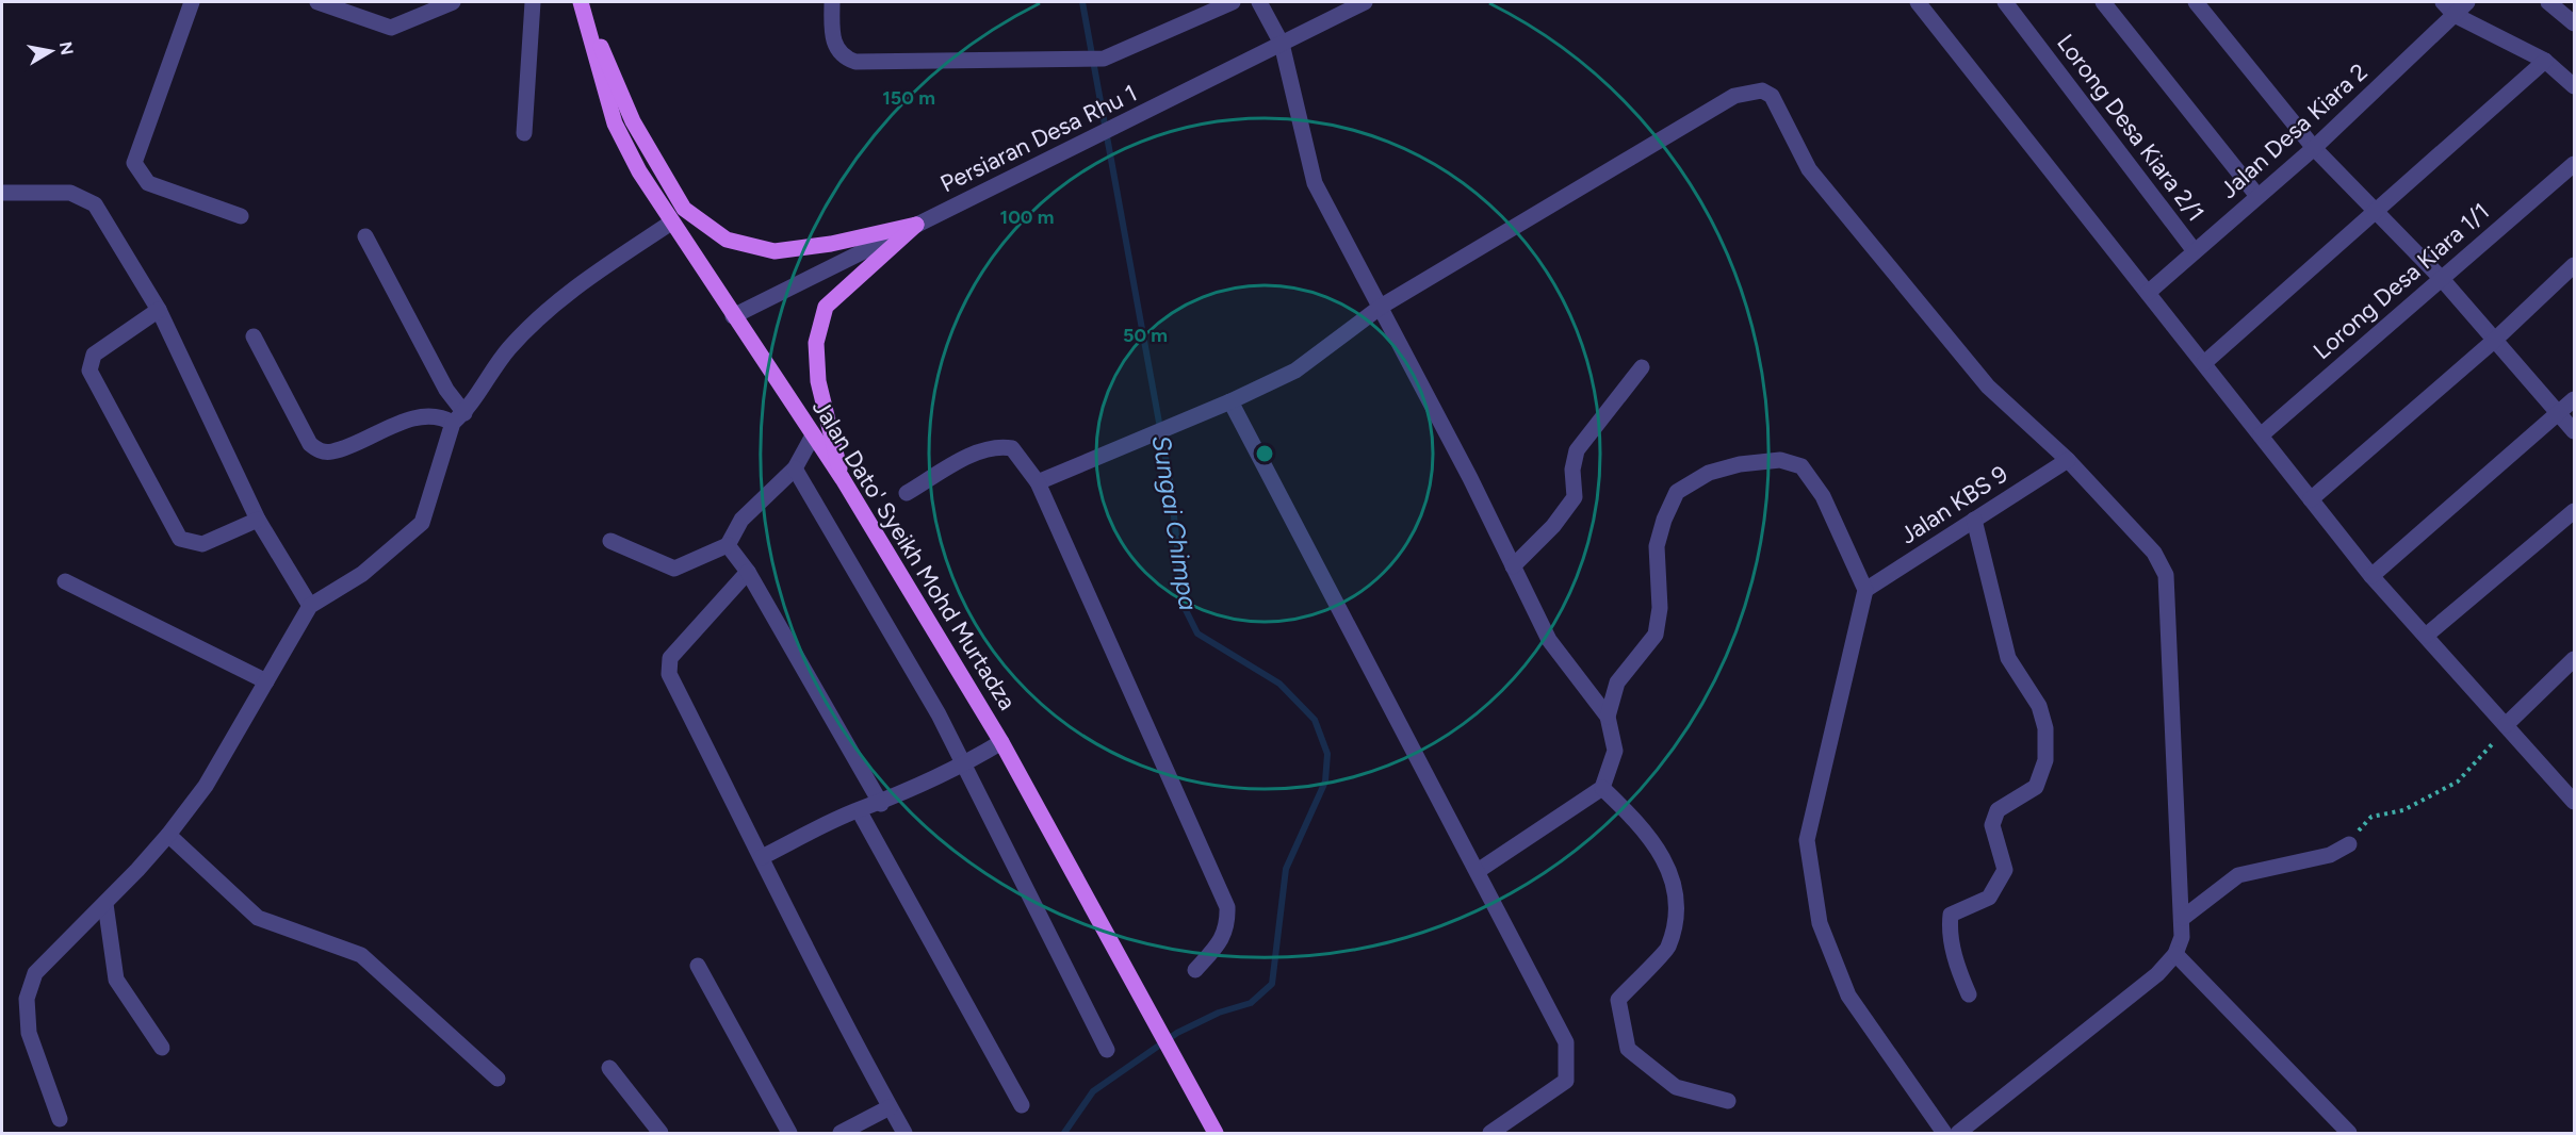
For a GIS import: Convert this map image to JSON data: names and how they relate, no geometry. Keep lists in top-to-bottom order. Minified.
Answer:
{"streets":{"main road":["Jalan Dato' Syeikh Mohd Murtadza"],"street":["Lorong Desa Kiara 2/1","Jalan Desa Kiara 2","Persiaran Desa Rhu 1","Lorong Desa Kiara 1/1","Jalan KBS 9"]},"crossings":[["Lorong Desa Kiara 2/1","Jalan Desa Kiara 2"],["Persiaran Desa Rhu 1","Jalan Dato' Syeikh Mohd Murtadza"]],"water":["Sungai Chimpa"],"north":"right","rings":["150 m","100 m","50 m"]}
